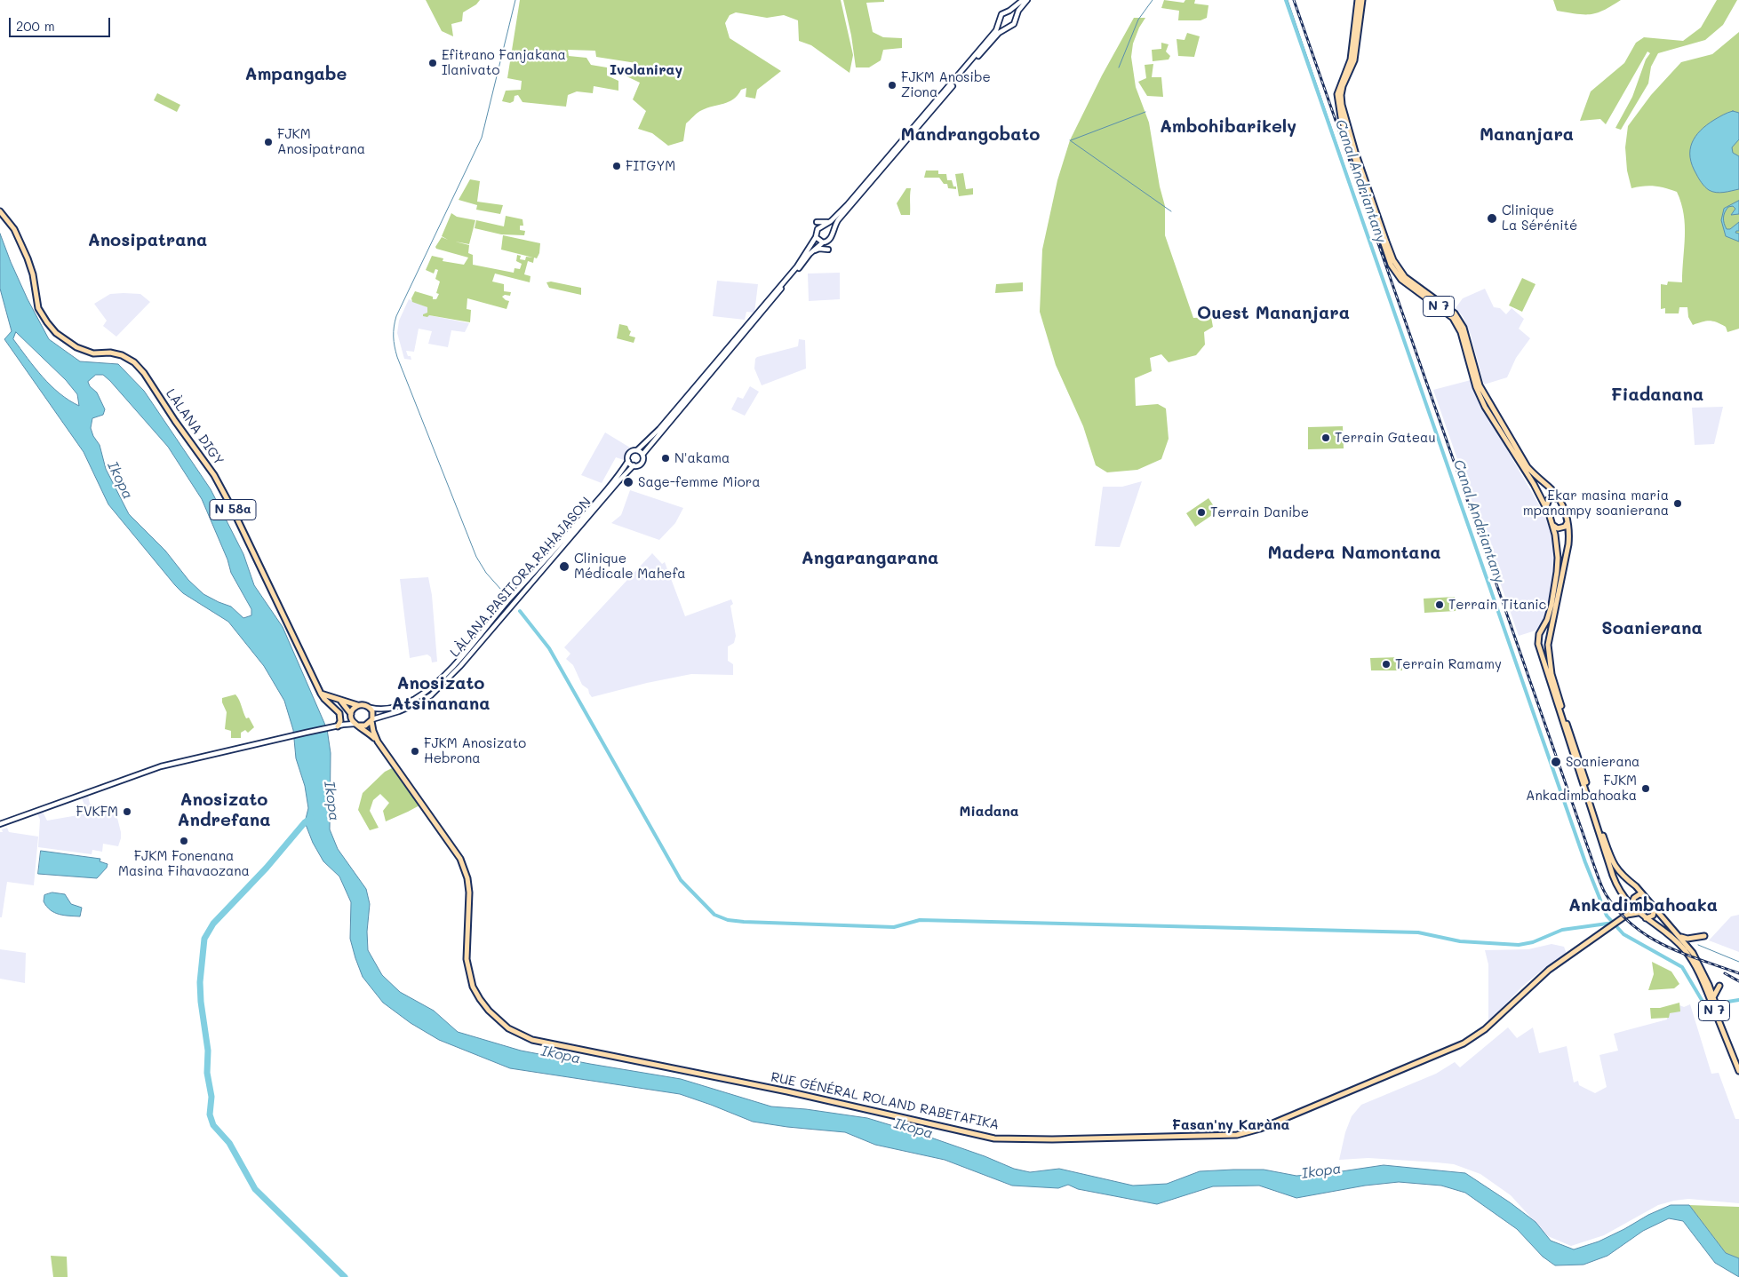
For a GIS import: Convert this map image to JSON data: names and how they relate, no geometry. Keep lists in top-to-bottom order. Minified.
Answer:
{"streets":{"main road":["N 7","LÀLANA DIGY","N 58a","LÀLANA PASITORA RAHAJASON","RUE GÉNÉRAL ROLAND RABETAFIKA"]},"crossings":[["LÀLANA DIGY","N 58a"]],"districts":["Ivolaniray","Ampangabe","Ambohibarikely","Mandrangobato","Mananjara","Anosipatrana","Ouest Mananjara","Fiadanana","Madera Namontana","Angarangarana","Soanierana","Anosizato Atsinanana","Anosizato Andrefana","Miadana","Ankadimbahoaka","Fasan'ny Karàna"],"water":["Canal Andriantany","Ikopa"],"places":["Efitrano Fanjakana Ilanivato","FJKM Anosibe Ziona","FJKM Anosipatrana","FITGYM","Clinique La Sérénité","Terrain Gateau","N'akama","Sage-femme Miora","Ekar masina maria mpanampy soanierana","Terrain Danibe","Clinique Médicale Mahefa","Terrain Titanic","Terrain Ramamy","FJKM Anosizato Hebrona","Soanierana","FJKM Ankadimbahoaka","FVKFM","FJKM Fonenana Masina Fihavaozana"],"scale_bar":"200 m"}
